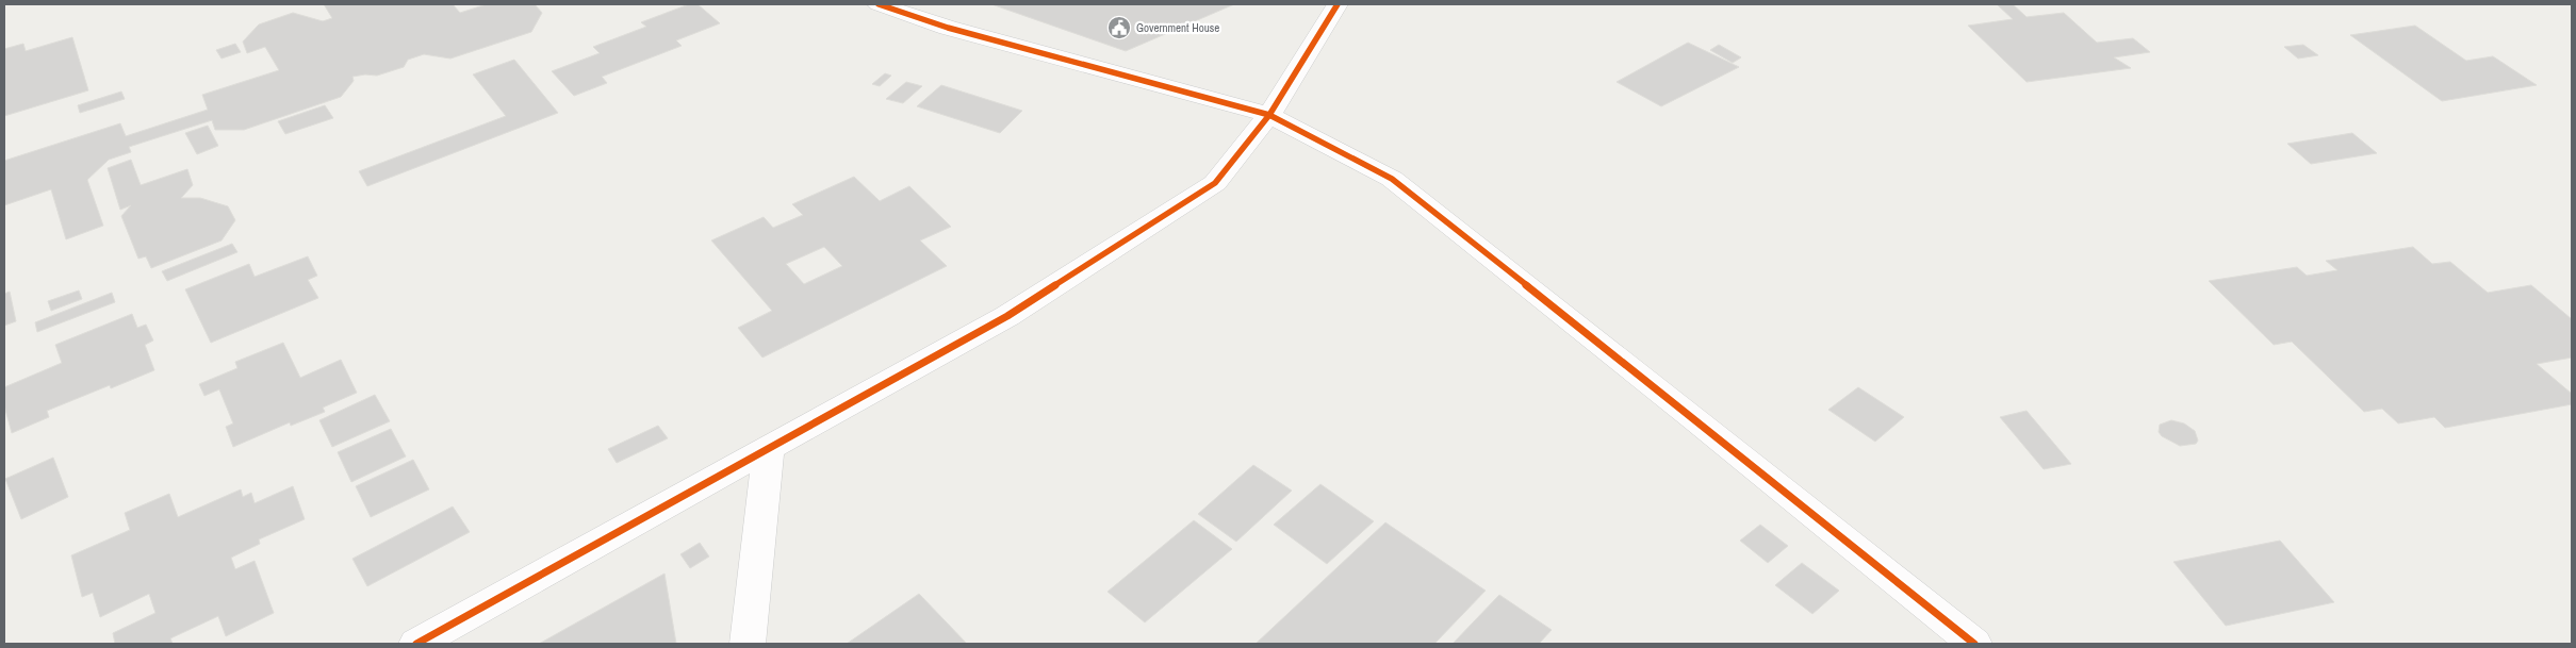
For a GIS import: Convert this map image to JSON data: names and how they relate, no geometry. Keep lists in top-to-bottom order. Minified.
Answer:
{"places":{"public building":["Government House"]}}
